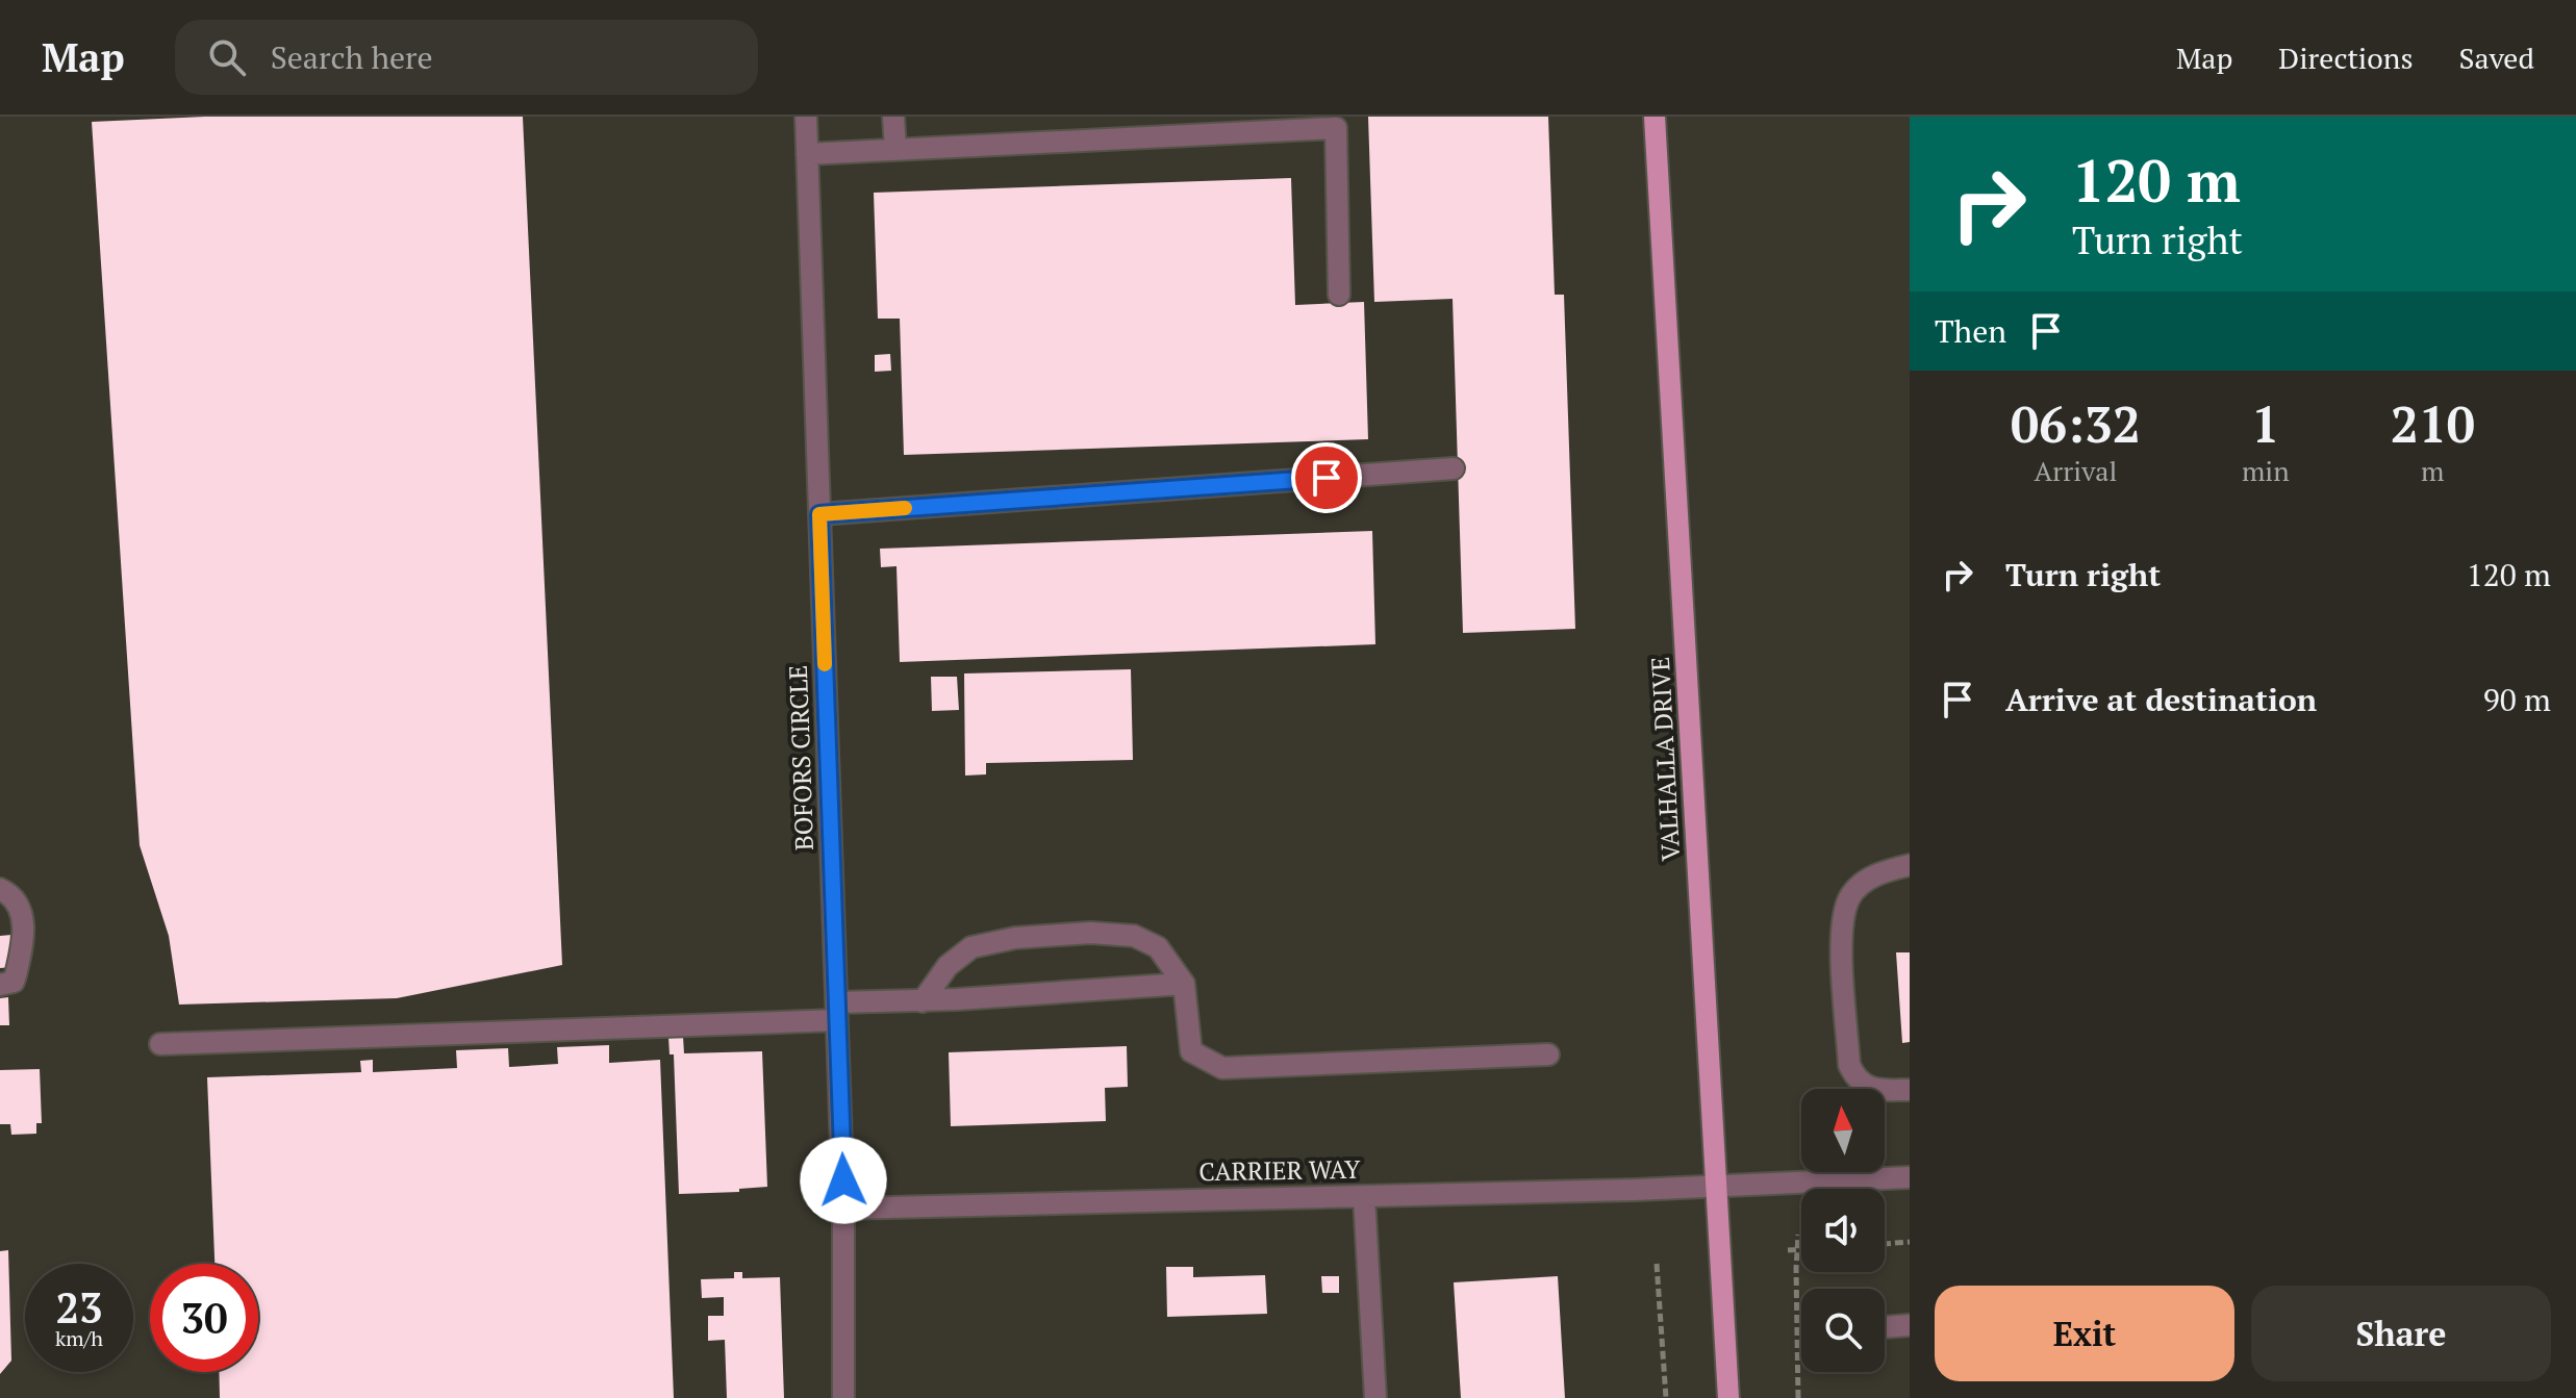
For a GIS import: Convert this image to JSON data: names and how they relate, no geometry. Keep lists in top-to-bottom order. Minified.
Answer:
{"streets":{"main road":["VALHALLA DRIVE"],"street":["BOFORS CIRCLE","CARRIER WAY"]},"crossings":[["BOFORS CIRCLE","CARRIER WAY"],["VALHALLA DRIVE","CARRIER WAY"]],"north":"top","page":{"header":"Map","search":"Search here","nav":["Map","Directions","Saved"],"turn":["120 m","Turn right"],"then":"Then","eta":["06:32","Arrival","1","min","210","m"],"list":[{"name":"Turn right","value":"120 m"},{"name":"Arrive at destination","value":"90 m"}],"speed":"23 km/h","limit":"30","buttons":["Exit","Share"]}}
